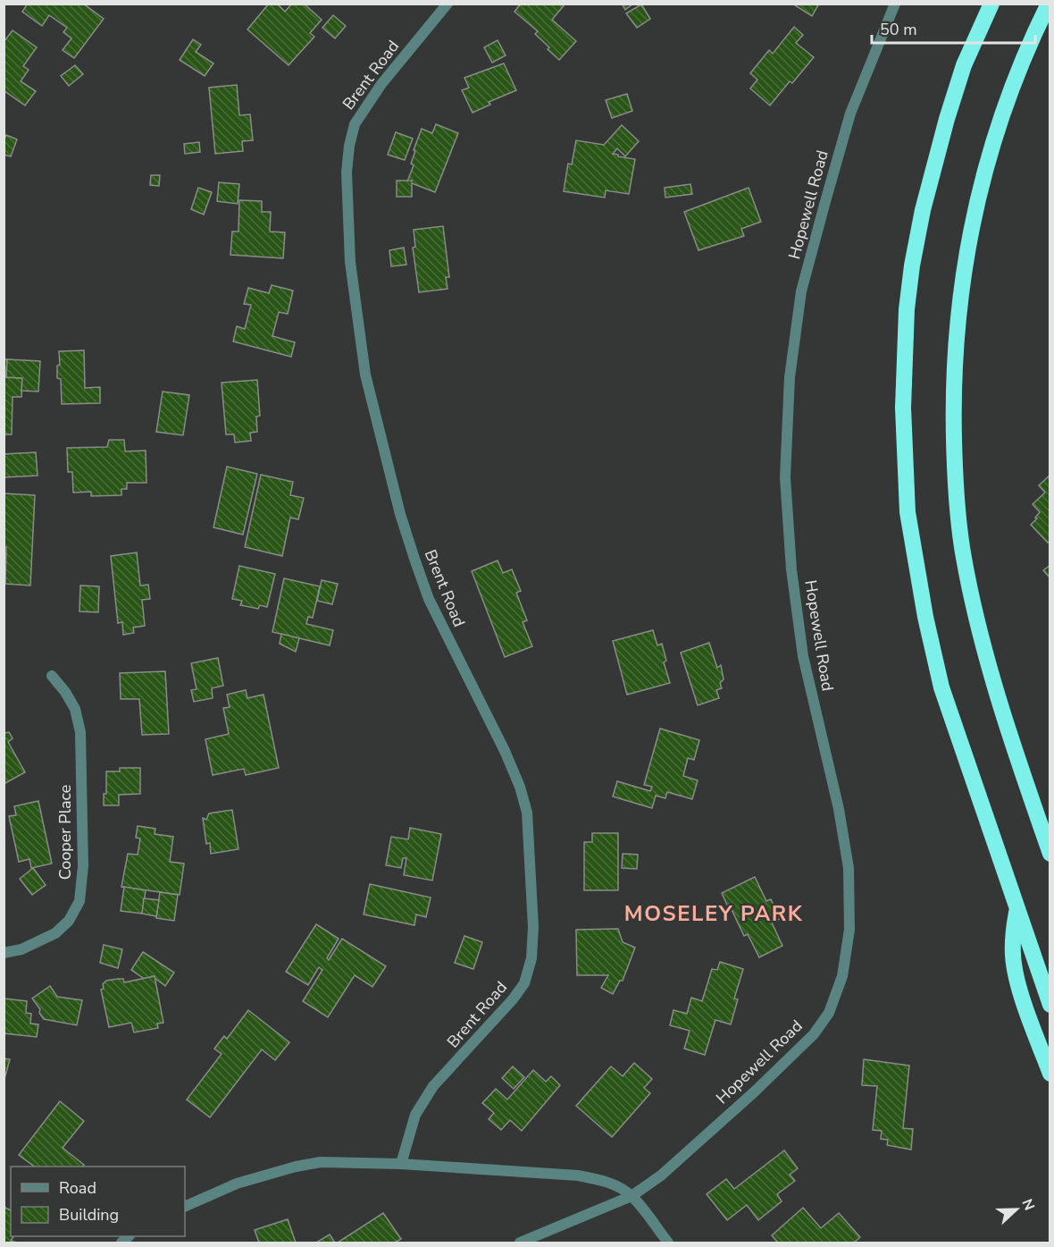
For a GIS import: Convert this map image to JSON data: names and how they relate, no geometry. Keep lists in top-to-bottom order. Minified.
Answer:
{"streets":{"street":["Brent Road","Hopewell Road","Cooper Place"]},"districts":["MOSELEY PARK"],"legend":["Road","Building"],"scale_bar":"50 m","north":"right"}
